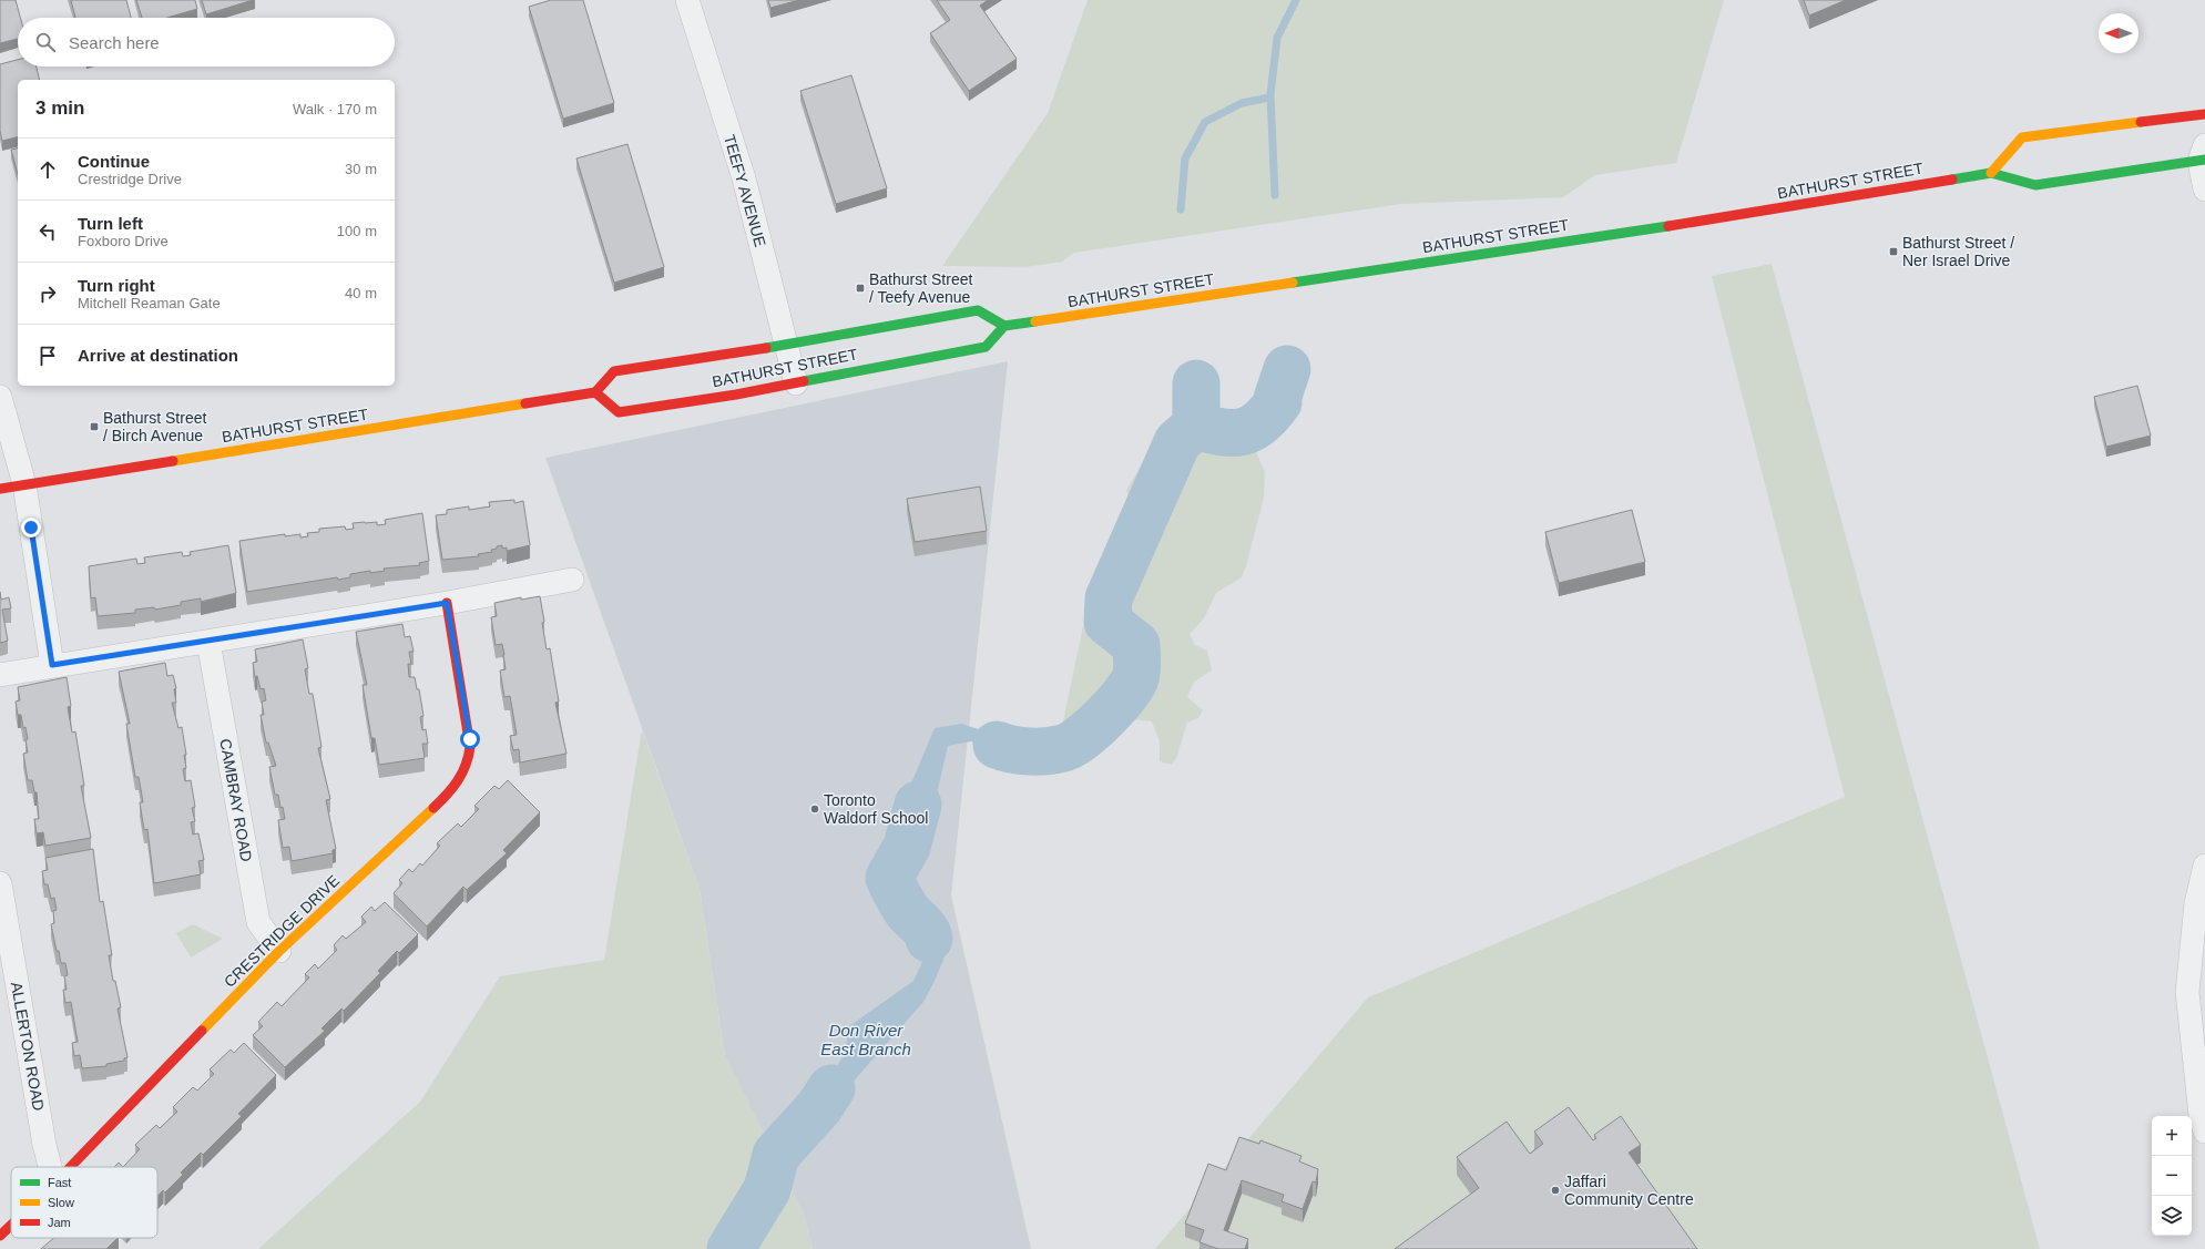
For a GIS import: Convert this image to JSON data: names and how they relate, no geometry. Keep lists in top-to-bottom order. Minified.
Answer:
{"streets":{"main road":["BATHURST STREET","CRESTRIDGE DRIVE"],"street":["TEEFY AVENUE","CAMBRAY ROAD","ALLERTON ROAD"]},"crossings":[["BATHURST STREET","TEEFY AVENUE"],["CAMBRAY ROAD","CRESTRIDGE DRIVE"]],"water":["Don River East Branch"],"places":{"transit":["Bathurst Street / Ner Israel Drive","Bathurst Street / Teefy Avenue","Bathurst Street / Birch Avenue"],"other":["Toronto Waldorf School","Jaffari Community Centre"]},"legend":["Fast","Slow","Jam"],"north":"left","page":{"search":"Search here","heading":["3 min","Walk · 170 m"],"list":[["Continue","Crestridge Drive","30 m"],["Turn left","Foxboro Drive","100 m"],["Turn right","Mitchell Reaman Gate","40 m"],"Arrive at destination"],"map_buttons":["+","−"]}}
